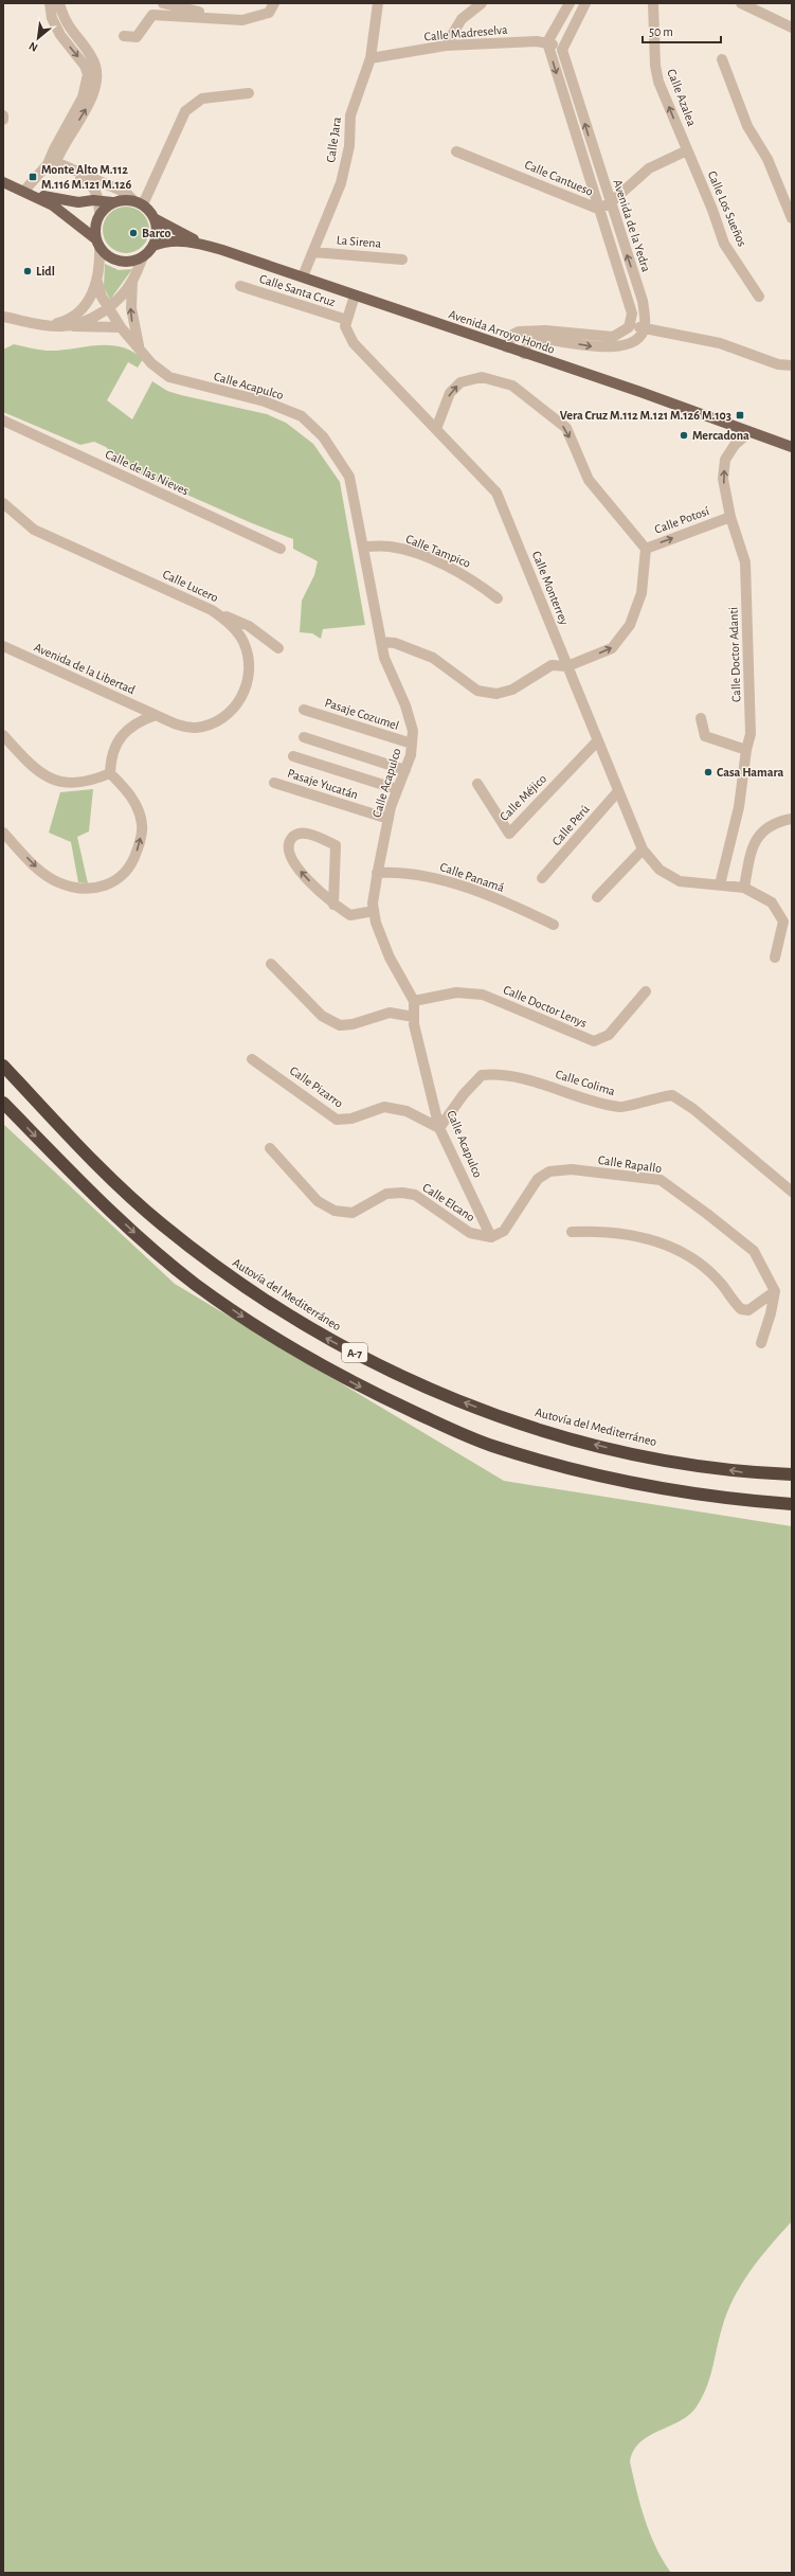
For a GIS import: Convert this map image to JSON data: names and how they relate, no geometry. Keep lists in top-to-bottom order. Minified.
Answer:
{"streets":{"highway":["Autovía del Mediterráneo","A-7"],"main road":["Avenida Arroyo Hondo"],"street":["Calle Madreselva","Calle Azalea","Calle Jara","Calle Cantueso","Calle Los Sueños","Avenida de la Yedra","La Sirena","Calle Santa Cruz","Calle Acapulco","Calle de las Nieves","Calle Potosí","Calle Tampico","Calle Lucero","Calle Monterrey","Calle Doctor Adanti","Avenida de la Libertad","Pasaje Cozumel","Pasaje Yucatán","Calle Méjico","Calle Perú","Calle Panamá","Calle Doctor Lenys","Calle Colima","Calle Pizarro","Calle Rapallo","Calle Elcano"]},"crossings":[["Calle Madreselva","Calle Jara"],["Calle Madreselva","Avenida de la Yedra"],["Calle Azalea","Calle Cantueso"],["Calle Azalea","Calle Los Sueños"],["Calle Jara","La Sirena"],["Calle Jara","Avenida Arroyo Hondo"],["Calle Cantueso","Calle Los Sueños"],["Calle Cantueso","Avenida de la Yedra"],["Calle Santa Cruz","Calle Monterrey"],["Avenida Arroyo Hondo","Calle Monterrey"],["Avenida Arroyo Hondo","Calle Doctor Adanti"],["Calle Acapulco","Calle Potosí"],["Calle Acapulco","Calle Tampico"],["Calle Acapulco","Pasaje Cozumel"],["Calle Acapulco","Pasaje Yucatán"],["Calle Acapulco","Calle Panamá"],["Calle Acapulco","Calle Doctor Lenys"],["Calle Acapulco","Calle Colima"],["Calle Acapulco","Calle Pizarro"],["Calle Acapulco","Calle Rapallo"],["Calle Acapulco","Calle Elcano"],["Calle Potosí","Calle Monterrey"],["Calle Potosí","Calle Doctor Adanti"],["Calle Lucero","Avenida de la Libertad"],["Calle Monterrey","Calle Doctor Adanti"],["Calle Monterrey","Calle Méjico"],["Calle Monterrey","Calle Perú"],["Calle Colima","Calle Pizarro"],["Calle Rapallo","Calle Elcano"]],"one_way":["Calle Potosí"],"places":{"transit":["Monte Alto M.112 M.116 M.121 M.126","Vera Cruz M.112 M.121 M.126 M.103"],"other":["Barco","Lidl","Mercadona","Casa Hamara"]},"scale_bar":"50 m","north":"bottom left"}
